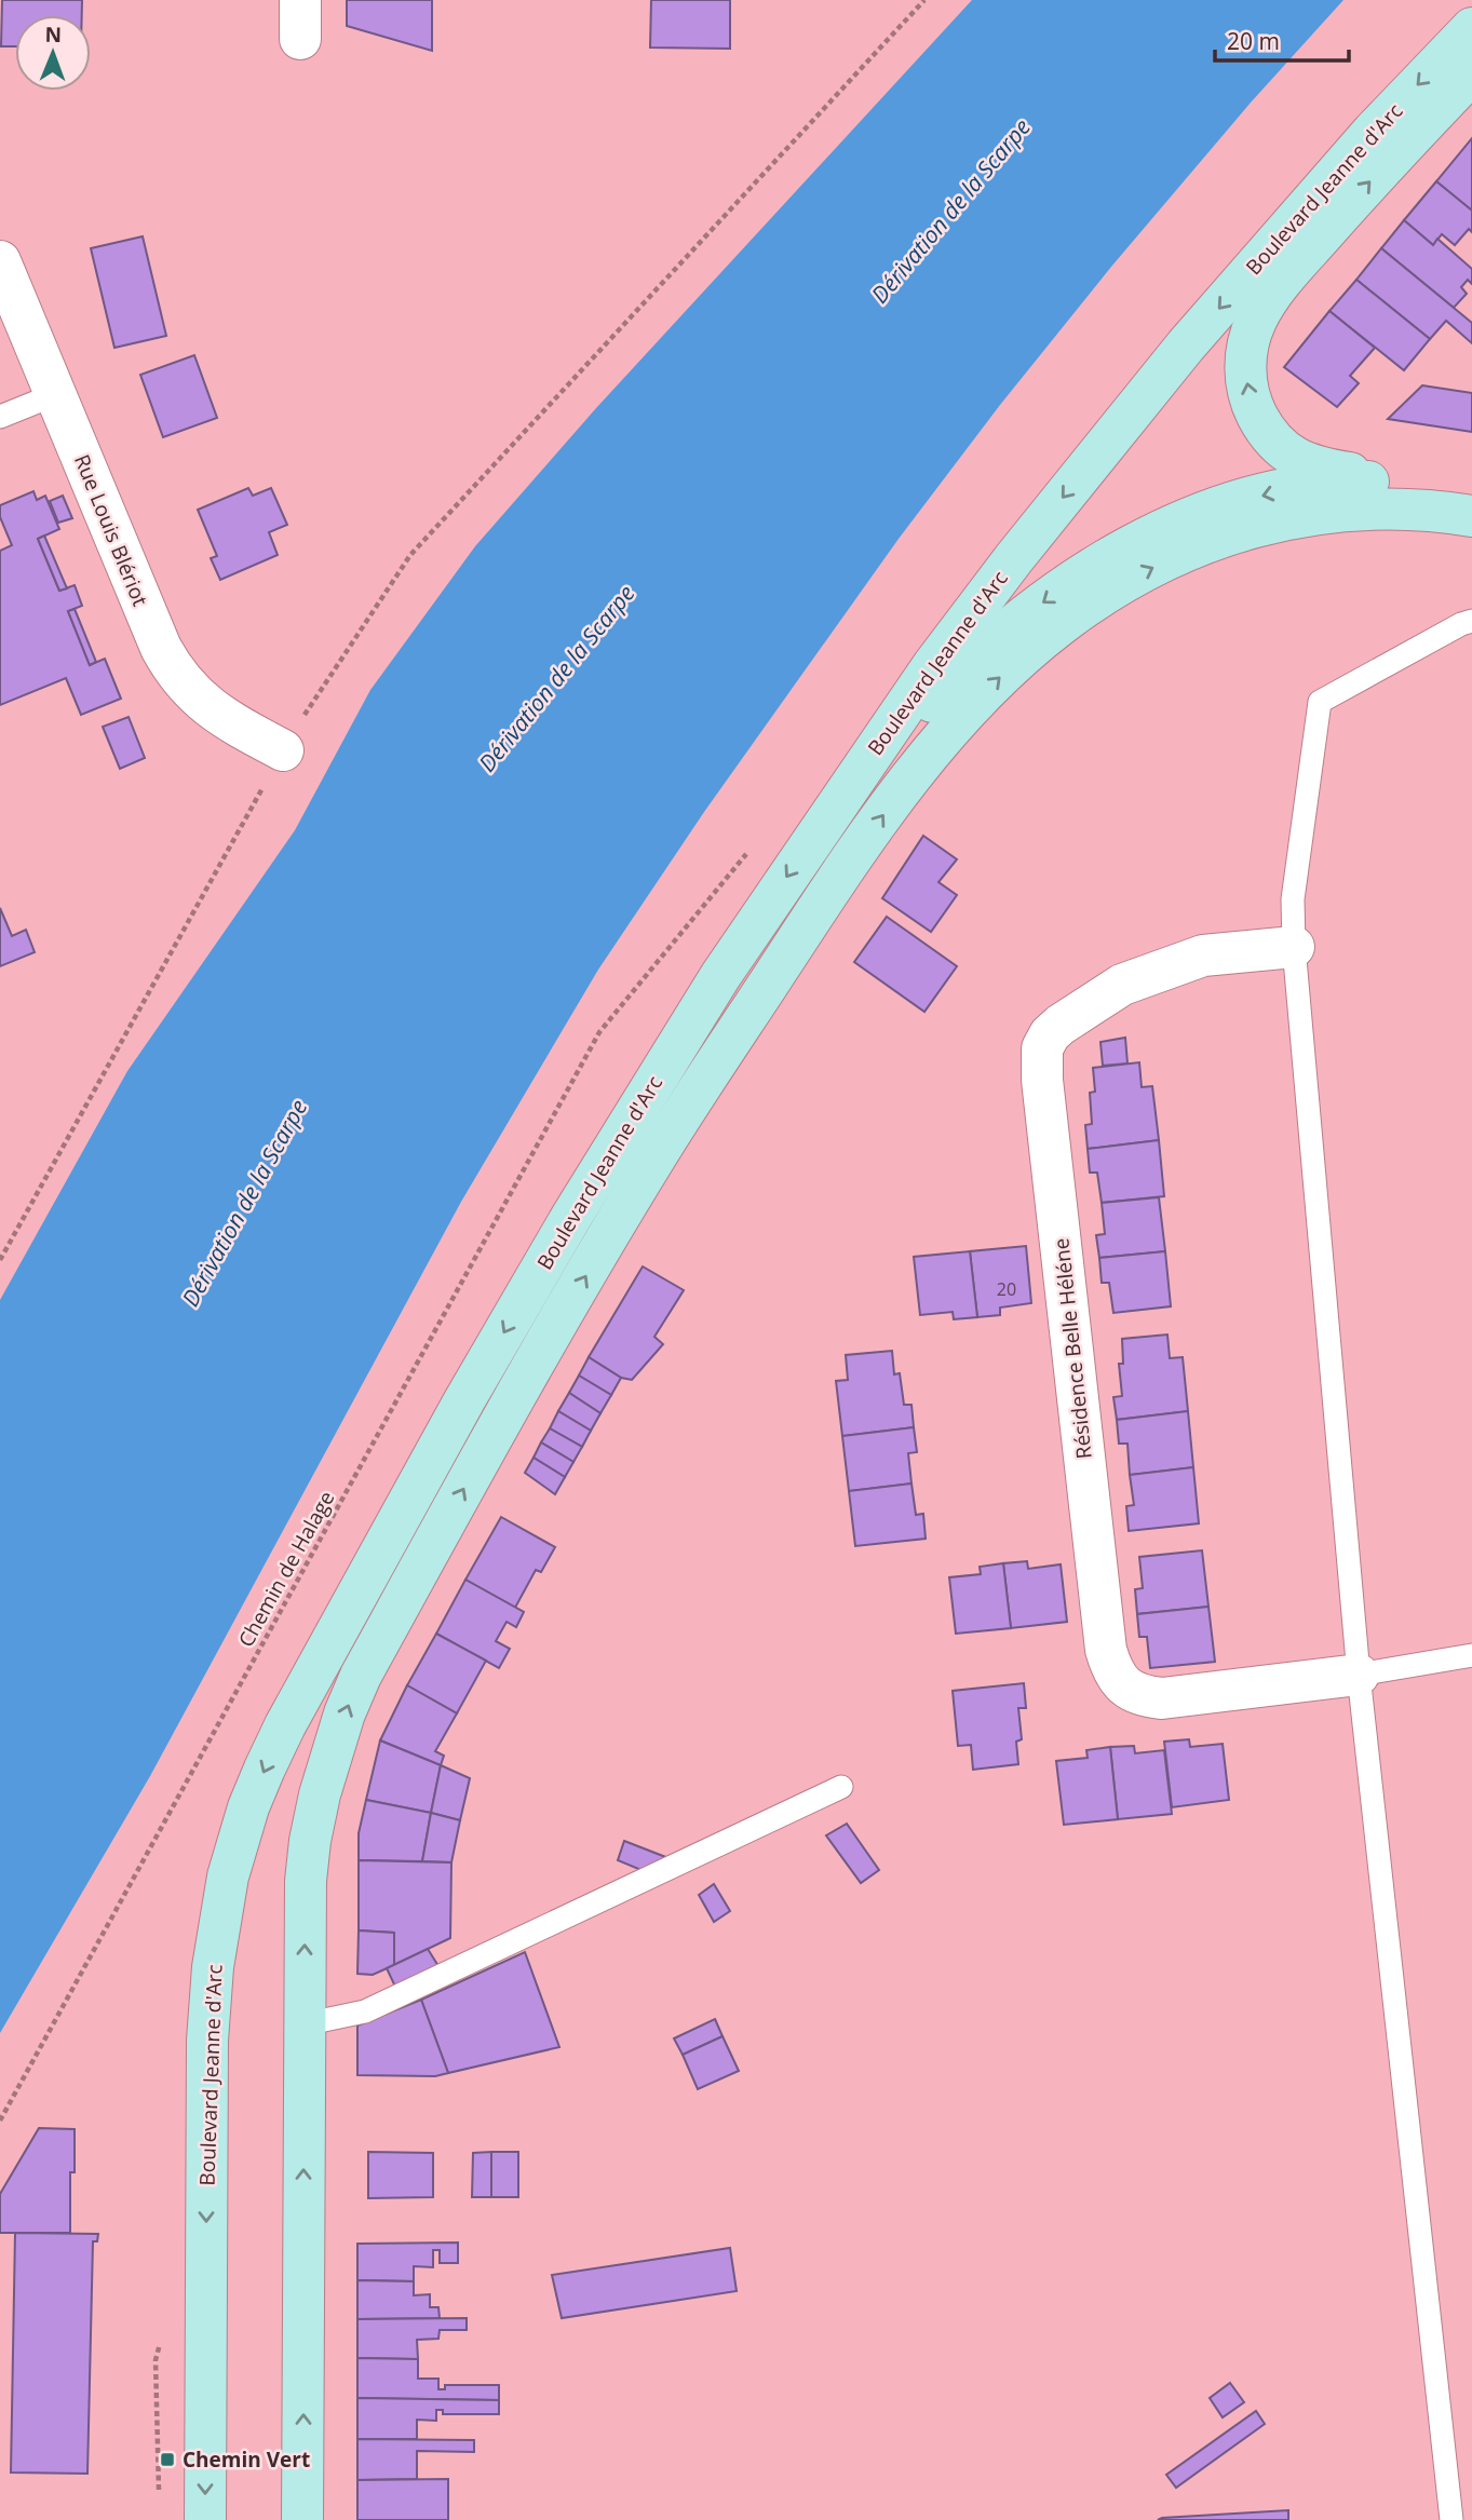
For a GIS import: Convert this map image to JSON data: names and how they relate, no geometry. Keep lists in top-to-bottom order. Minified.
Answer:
{"streets":{"main road":["Boulevard Jeanne d'Arc"],"street":["Rue Louis Blériot","Résidence Belle Héléne"],"path":["Chemin de Halage"]},"water":["Dérivation de la Scarpe"],"places":{"transit":["Chemin Vert"]},"house_numbers":["20"],"scale_bar":"20 m","north":"top"}
